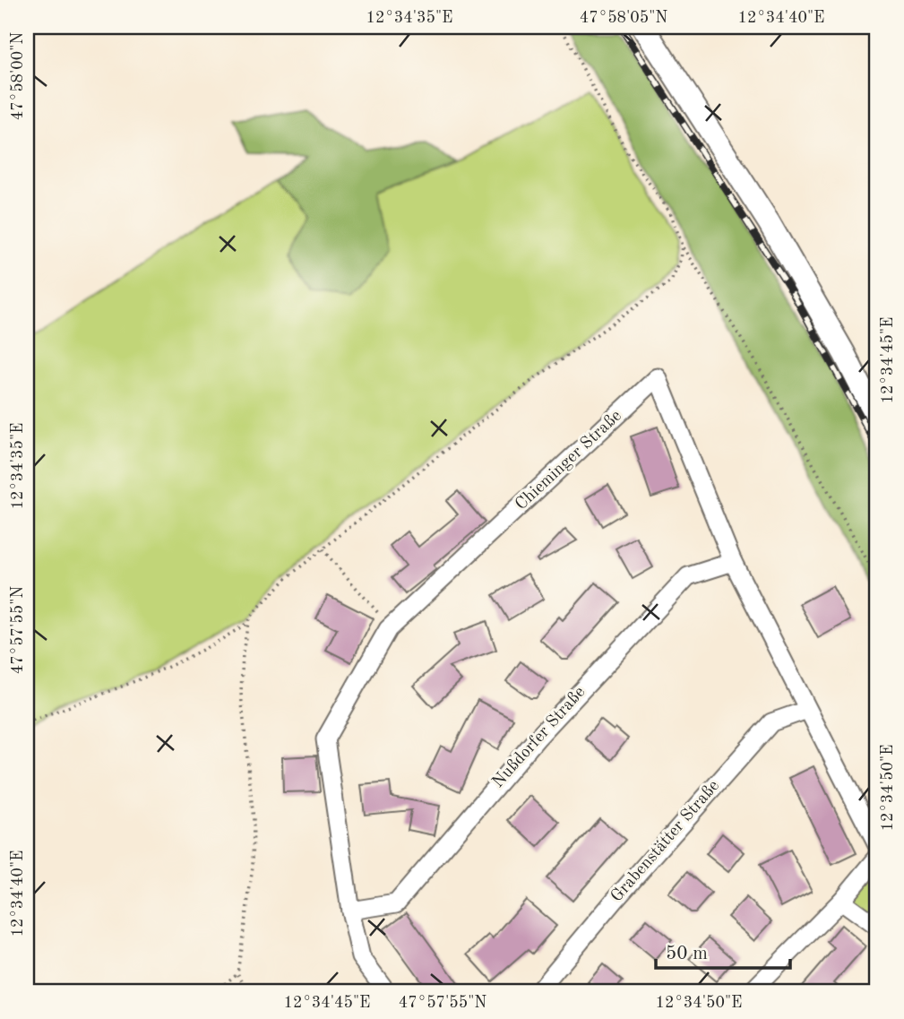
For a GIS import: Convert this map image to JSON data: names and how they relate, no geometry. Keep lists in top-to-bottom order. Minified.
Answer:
{"streets":{"street":["Chieminger Straße","Nußdorfer Straße","Grabenstätter Straße"]},"crossings":[["Chieminger Straße","Nußdorfer Straße"],["Chieminger Straße","Grabenstätter Straße"]],"scale_bar":"50 m","coordinates":["12°34'35\"E","47°58'05\"N","12°34'40\"E","47°58'00\"N","12°34'45\"E","47°57'55\"N","12°34'50\"E"]}
